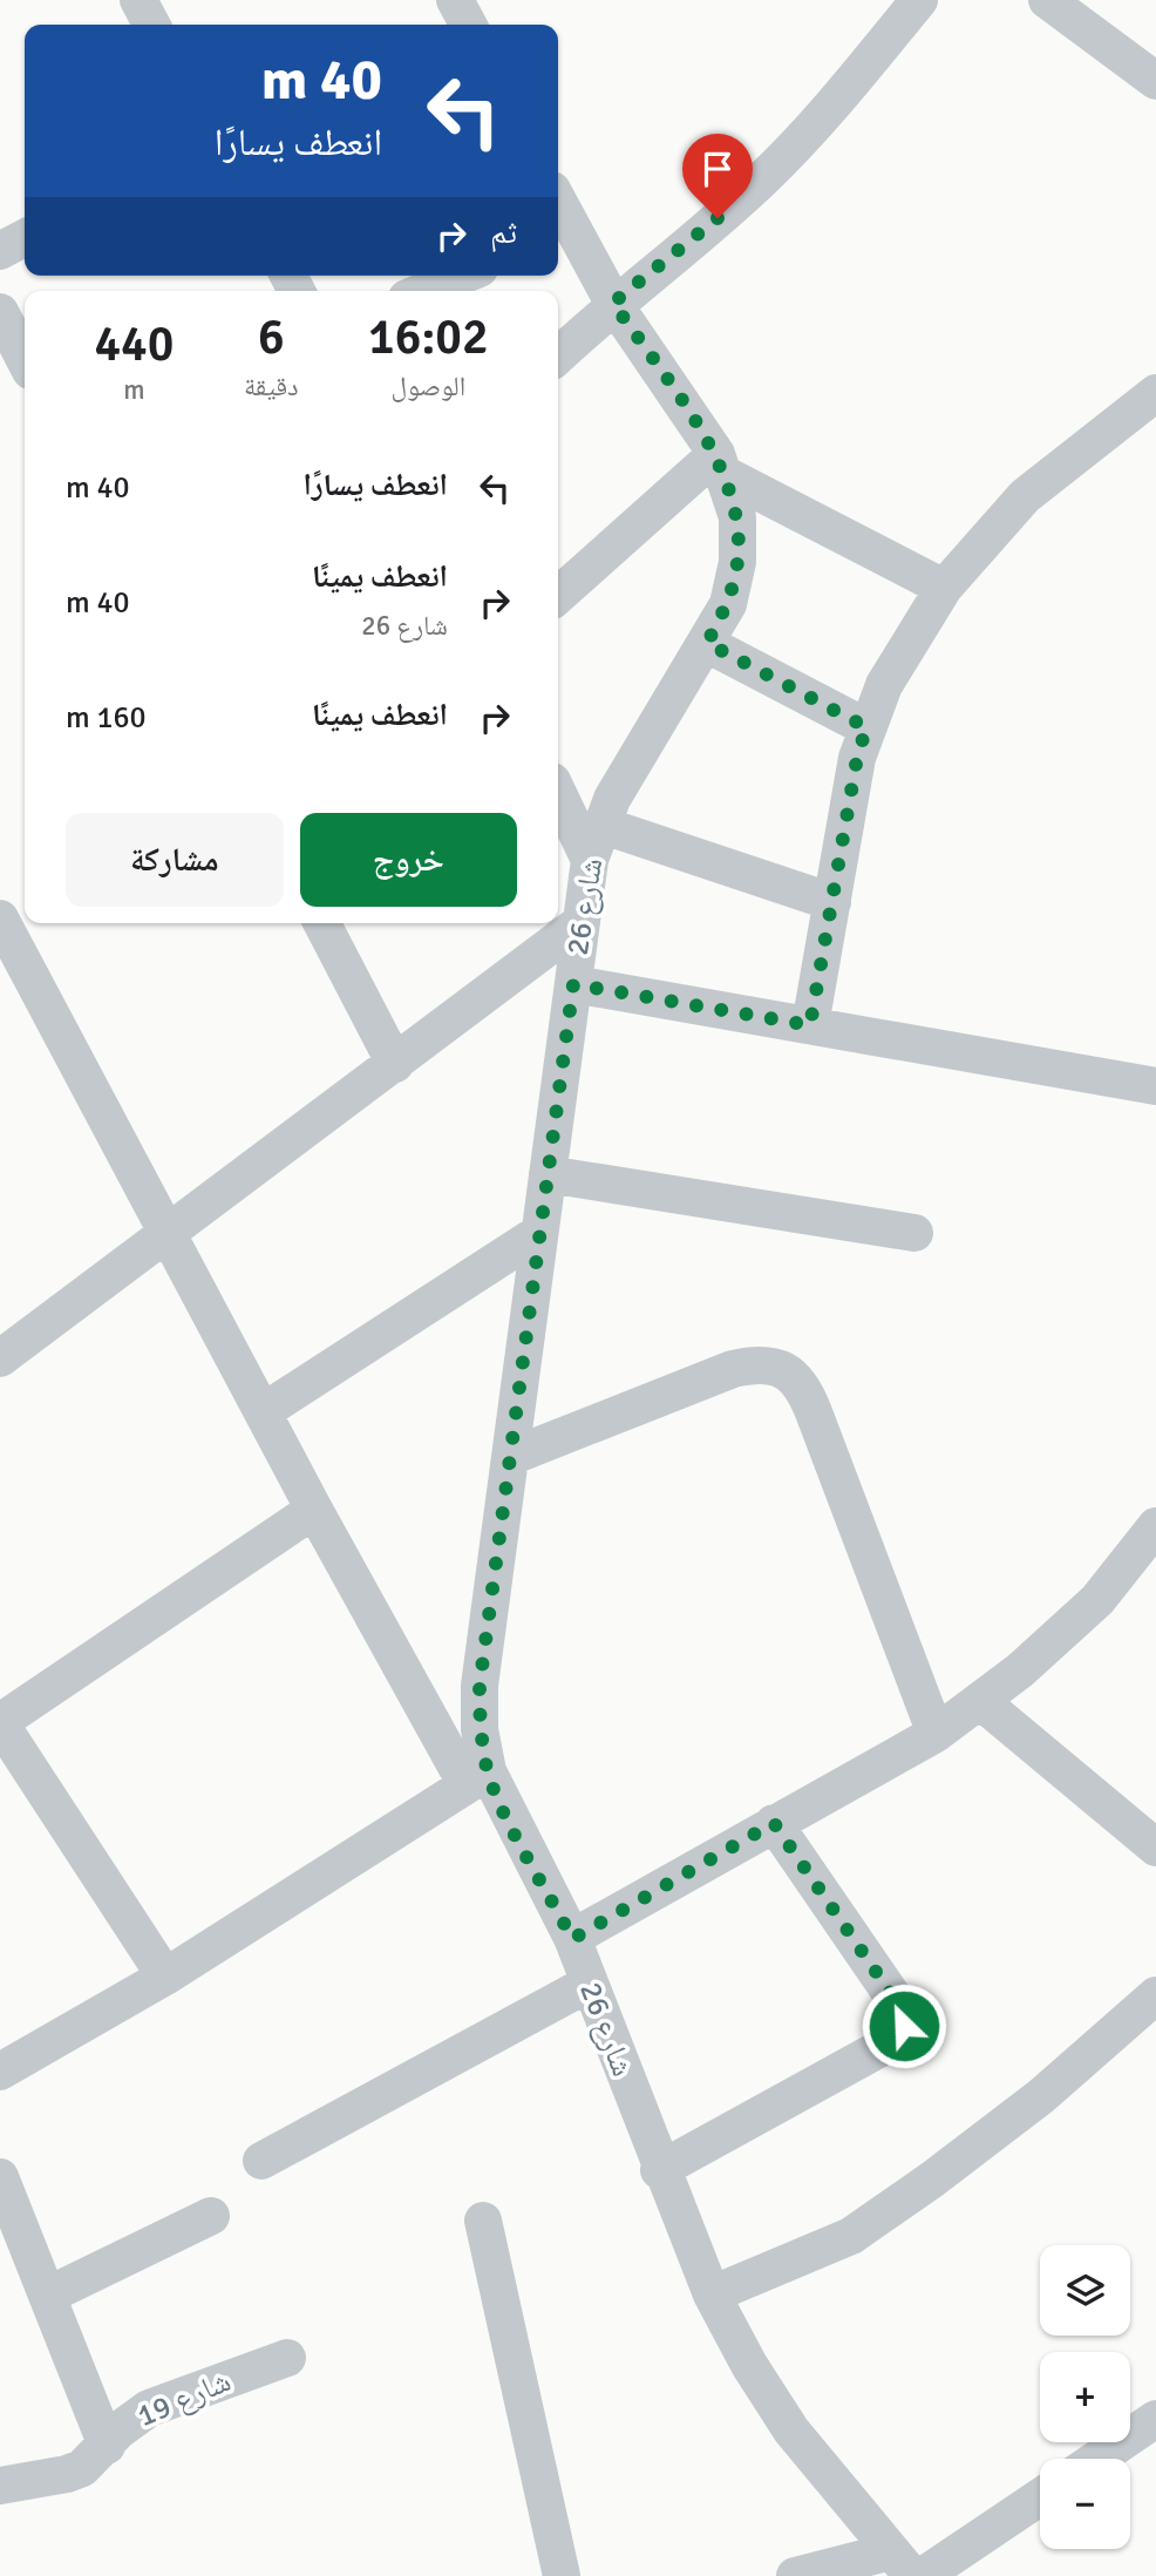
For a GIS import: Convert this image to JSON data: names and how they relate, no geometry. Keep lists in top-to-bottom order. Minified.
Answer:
{"streets":{"street":["شارع 26","شارع 19"]},"page":{"turn":["40 m","انعطف يسارًا"],"then":"ثم","eta":["16:02","الوصول","6","دقيقة","440","m"],"list":[{"name":"انعطف يسارًا","value":"40 m"},{"name":"انعطف يمينًا","note":"شارع 26","value":"40 m"},{"name":"انعطف يمينًا","value":"160 m"}],"buttons":["خروج","مشاركة"],"map_buttons":["+","−"]}}
